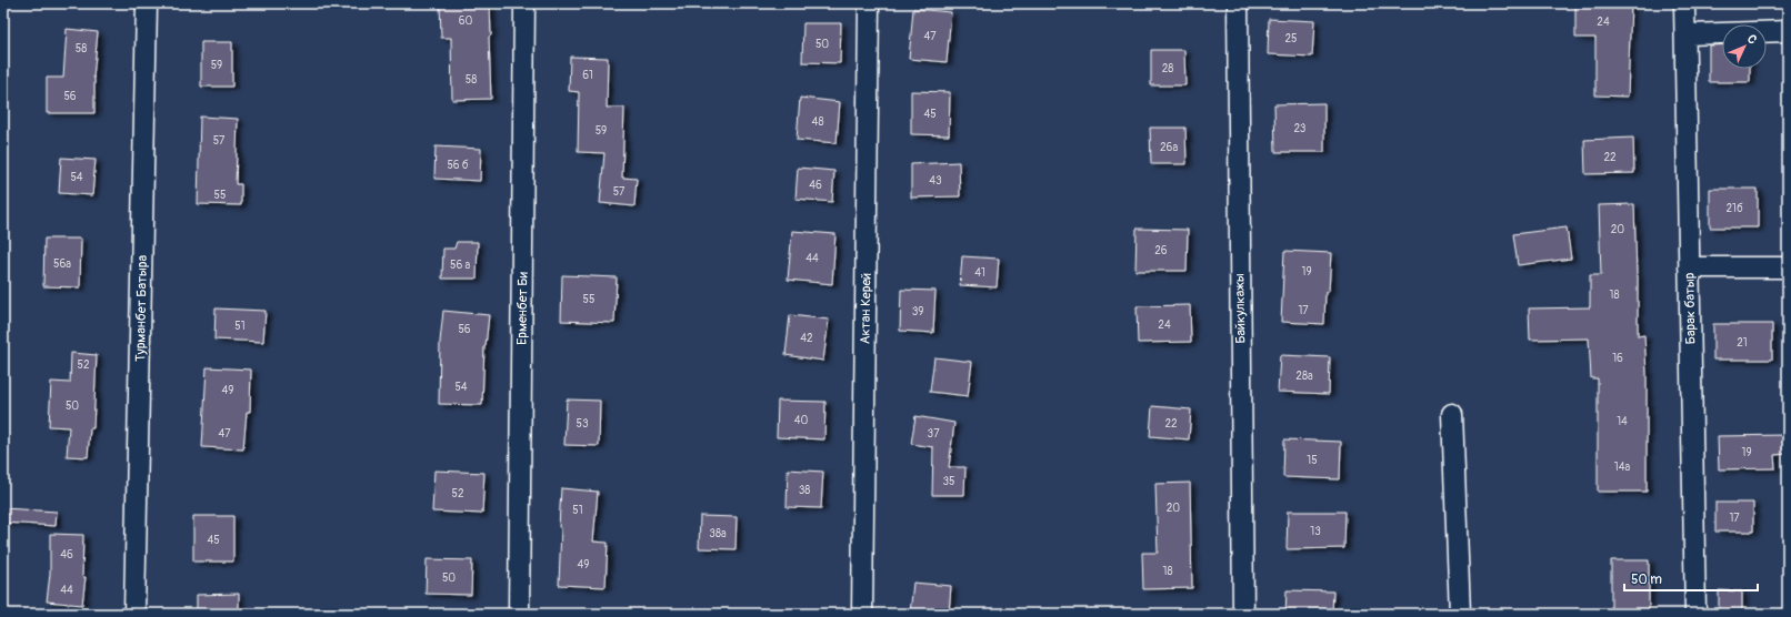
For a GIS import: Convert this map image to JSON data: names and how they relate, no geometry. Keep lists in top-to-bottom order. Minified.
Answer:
{"streets":{"street":["Турманбет Батыра","Ерменбет Би","Актан Керей","Байкулкажы","Барак батыр"]},"house_numbers":["60","24","47","25","50","58","59","28","61","58","56","45","48","23","59","57","26а","22","56 б","54","43","46","57","55","21б","20","26","44","56а","56 а","19","41","18","55","17","39","24","51","56","42","21","16","52","28а","54","49","50","40","14","53","22","47","37","19","15","14а","35","38","52","20","51","17","13","38а","45","46","49","18","50","44"],"scale_bar":"50 m","north":"top right"}
